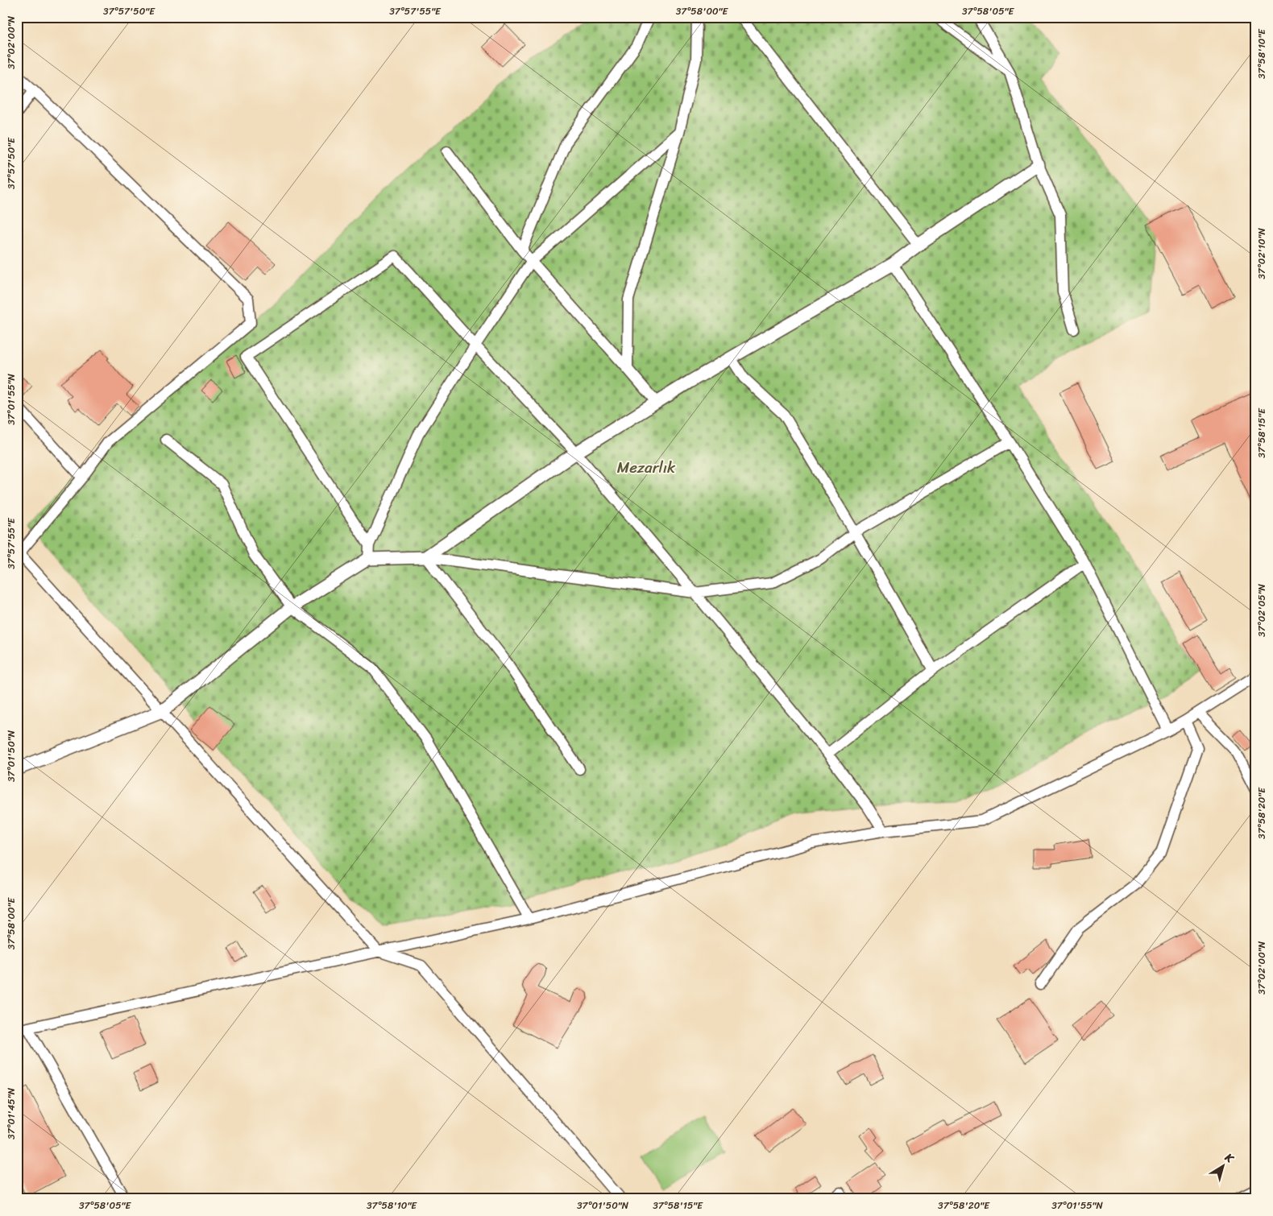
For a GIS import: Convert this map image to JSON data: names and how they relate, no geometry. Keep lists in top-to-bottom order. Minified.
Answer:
{"parks":["Mezarlık"],"north":"top right","coordinates":["37°57'50\"E","37°57'55\"E","37°58'00\"E","37°58'05\"E","37°02'00\"N","37°58'10\"E","37°02'10\"N","37°01'55\"N","37°58'15\"E","37°02'05\"N","37°01'50\"N","37°58'20\"E","37°01'45\"N"]}
